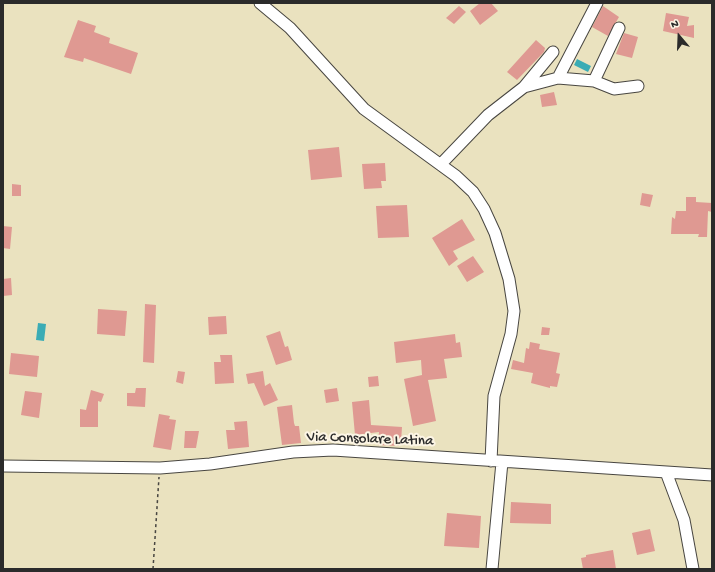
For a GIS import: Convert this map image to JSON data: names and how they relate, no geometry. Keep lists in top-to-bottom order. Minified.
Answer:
{"streets":{"street":["Via Consolare Latina"]},"north":"top"}
